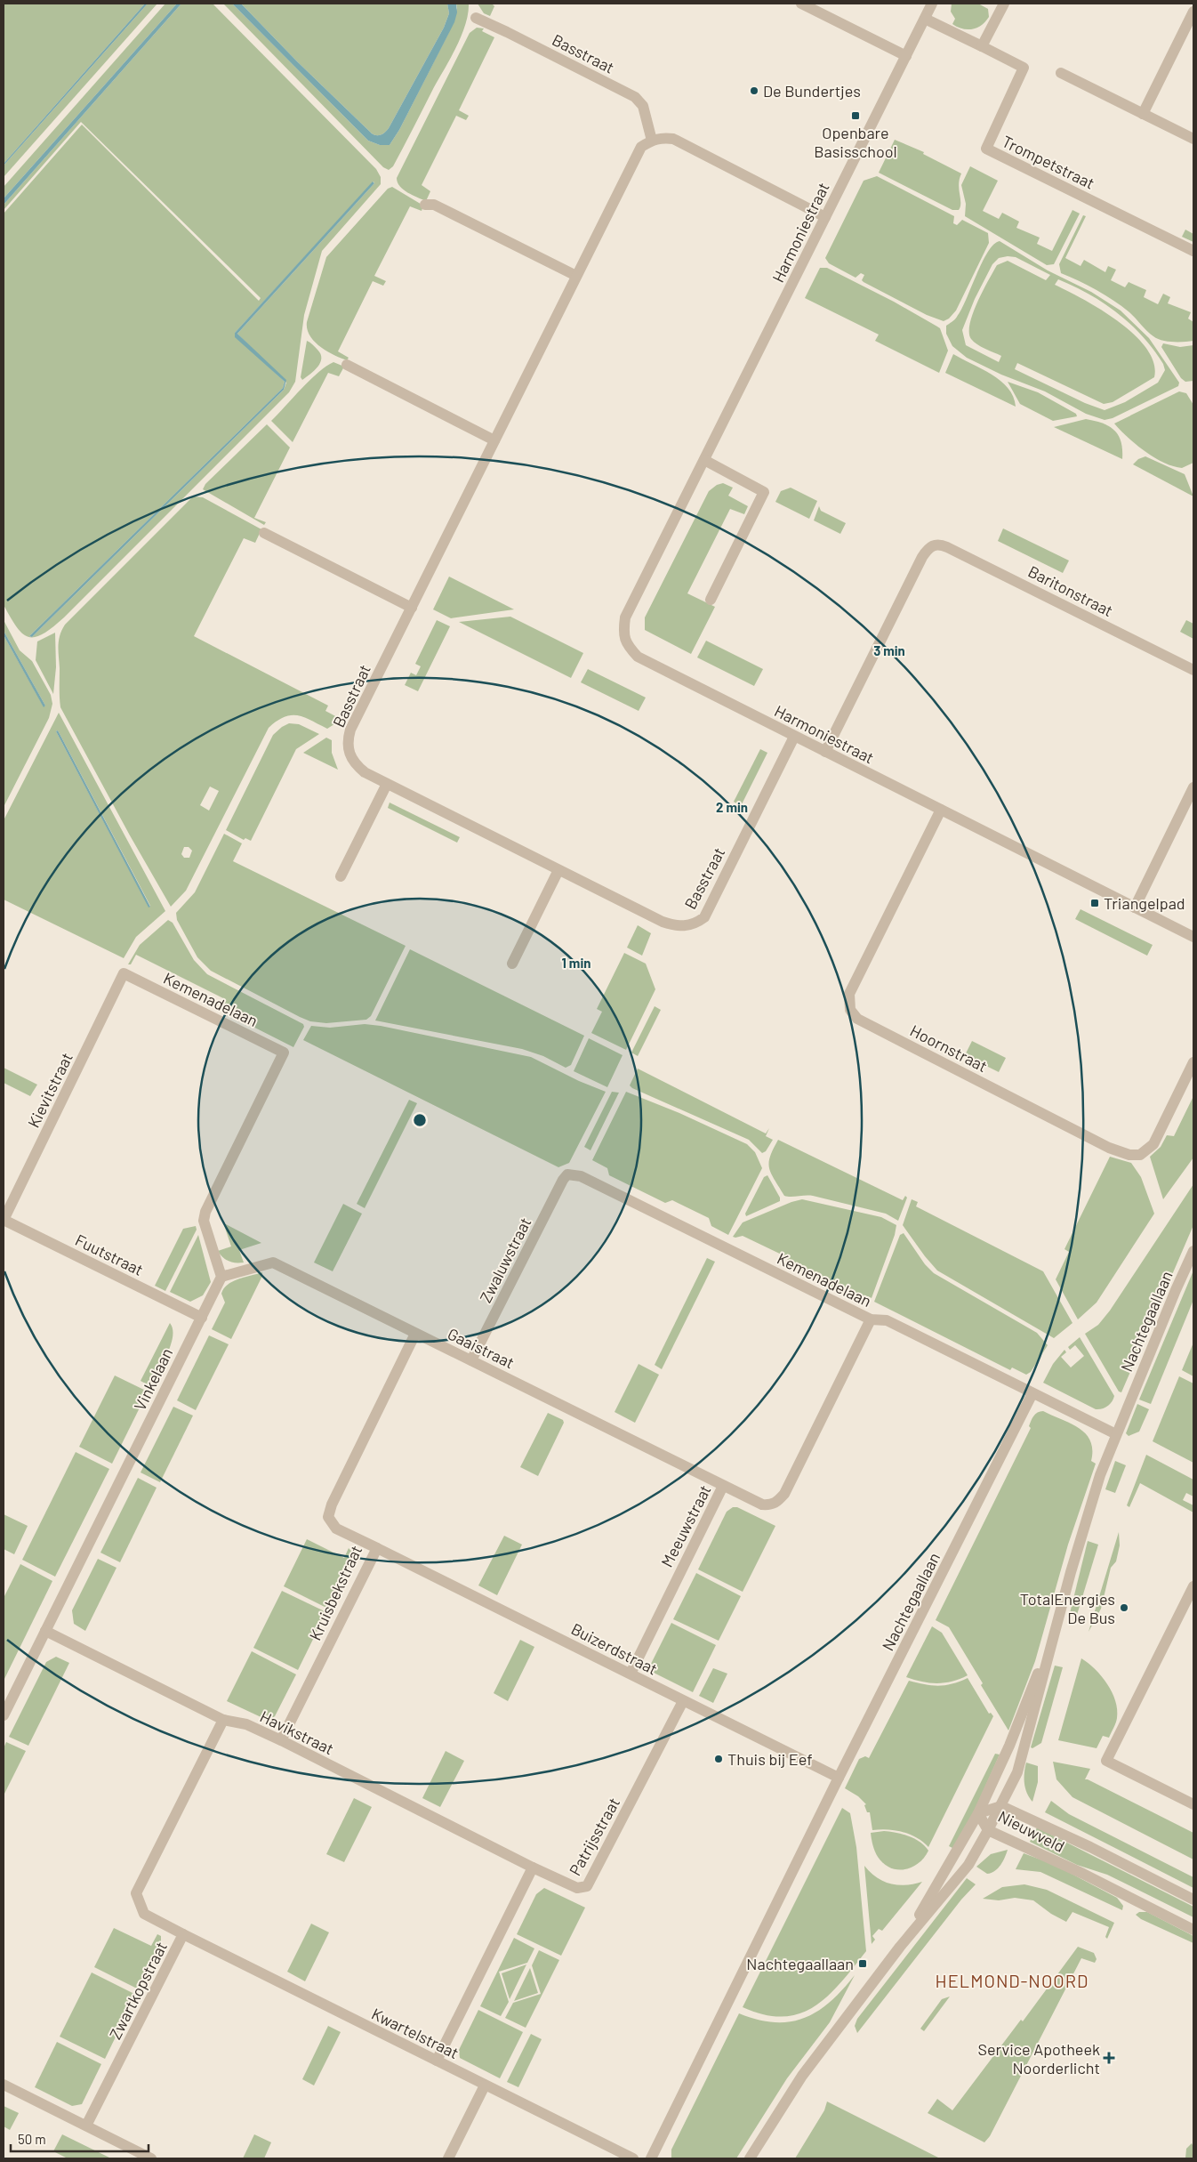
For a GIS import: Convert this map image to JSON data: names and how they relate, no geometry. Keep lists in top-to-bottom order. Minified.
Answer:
{"streets":{"street":["Basstraat","Trompetstraat","Harmoniestraat","Baritonstraat","Kemenadelaan","Hoornstraat","Kievitstraat","Fuutstraat","Zwaluwstraat","Nachtegaallaan","Gaaistraat","Vinkelaan","Meeuwstraat","Kruisbekstraat","Buizerdstraat","Havikstraat","Nieuwveld","Patrijsstraat","Zwartkopstraat","Kwartelstraat"]},"crossings":[["Basstraat","Harmoniestraat"],["Harmoniestraat","Baritonstraat"],["Harmoniestraat","Hoornstraat"],["Kemenadelaan","Kievitstraat"],["Kemenadelaan","Zwaluwstraat"],["Kemenadelaan","Nachtegaallaan"],["Kemenadelaan","Gaaistraat"],["Kemenadelaan","Vinkelaan"],["Kemenadelaan","Meeuwstraat"],["Kievitstraat","Fuutstraat"],["Fuutstraat","Vinkelaan"],["Zwaluwstraat","Gaaistraat"],["Nachtegaallaan","Buizerdstraat"],["Nachtegaallaan","Nieuwveld"],["Gaaistraat","Vinkelaan"],["Gaaistraat","Meeuwstraat"],["Gaaistraat","Kruisbekstraat"],["Vinkelaan","Havikstraat"],["Meeuwstraat","Buizerdstraat"],["Kruisbekstraat","Buizerdstraat"],["Kruisbekstraat","Havikstraat"],["Buizerdstraat","Patrijsstraat"],["Havikstraat","Patrijsstraat"],["Havikstraat","Zwartkopstraat"],["Zwartkopstraat","Kwartelstraat"]],"districts":["HELMOND-NOORD"],"places":{"other":["De Bundertjes","TotalEnergies De Bus","Thuis bij Eef"],"transit":["Openbare Basisschool","Triangelpad","Nachtegaallaan"],"health":["Service Apotheek Noorderlicht"]},"scale_bar":"50 m","rings":["3 min","2 min","1 min"]}
